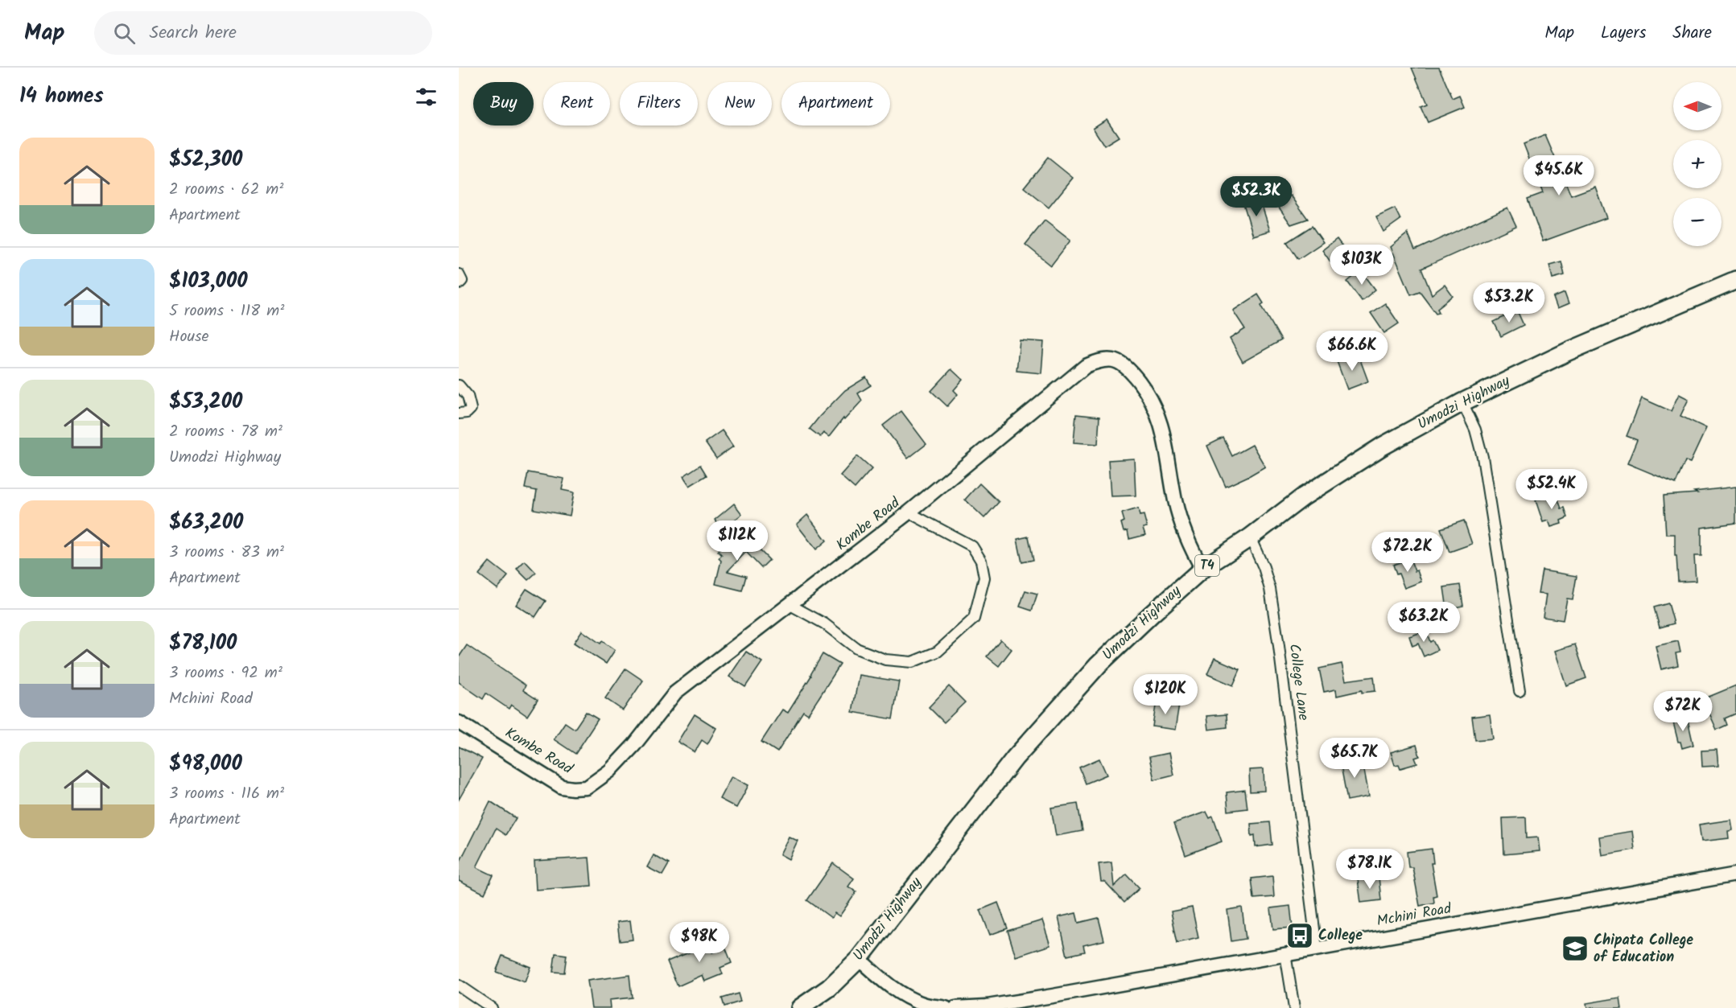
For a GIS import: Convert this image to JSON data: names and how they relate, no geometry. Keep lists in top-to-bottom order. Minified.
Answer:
{"streets":{"highway":["Umodzi Highway","T4"],"street":["Kombe Road","College Lane","Mchini Road"]},"crossings":[["Umodzi Highway","Kombe Road"],["Umodzi Highway","College Lane"],["College Lane","Mchini Road"]],"places":{"bus stop":["College"],"school or university":["Chipata College of Education"]},"north":"left","page":{"header":"Map","search":"Search here","nav":["Map","Layers","Share"],"heading":"14 homes","map_buttons":["+","−"],"chip":["Buy","Rent","Filters","New","Apartment"],"list":[{"name":"$52,300","note":"2 rooms · 62 m² · Apartment"},{"name":"$103,000","note":"5 rooms · 118 m² · House"},{"name":"$53,200","note":"2 rooms · 78 m² · Umodzi Highway"},{"name":"$63,200","note":"3 rooms · 83 m² · Apartment"},{"name":"$78,100","note":"3 rooms · 92 m² · Mchini Road"},{"name":"$98,000","note":"3 rooms · 116 m² · Apartment"}],"price":["$45.6K","$52.3K","$103K","$53.2K","$66.6K","$52.4K","$112K","$72.2K","$63.2K","$120K","$72K","$65.7K","$78.1K","$98K"]}}
